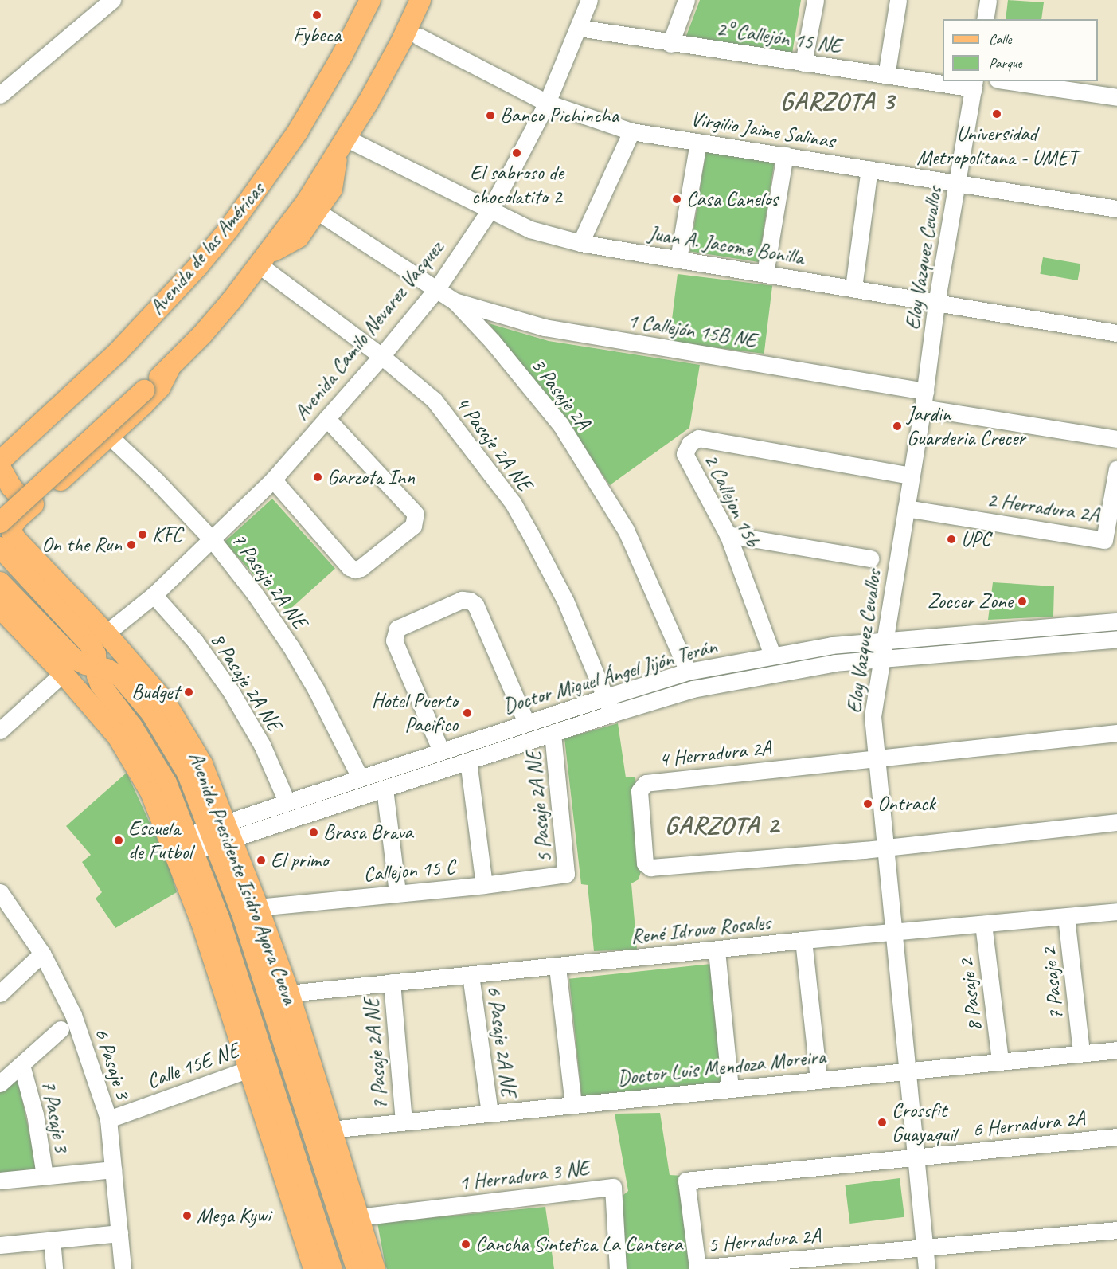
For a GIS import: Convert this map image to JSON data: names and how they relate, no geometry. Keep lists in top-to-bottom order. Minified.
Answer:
{"streets":{"main road":["Avenida de las Américas","Avenida Presidente Isidro Ayora Cueva"],"street":["2° Callejón 15 NE","Virgilio Jaime Salinas","Juan A. Jacome Bonilla","Eloy Vazquez Cevallos","Avenida Camilo Nevarez Vasquez","1 Callejón 15B NE","3 Pasaje 2A","4 Pasaje 2A NE","2 Callejon 15b","2 Herradura 2A","7 Pasaje 2A NE","Doctor Miguel Ángel Jijón Terán","8 Pasaje 2A NE","4 Herradura 2A","5 Pasaje 2A NE","Callejon 15 C","René Idrovo Rosales","7 Pasaje 2","8 Pasaje 2","6 Pasaje 2A NE","6 Pasaje 3","Calle 15E NE","Doctor Luis Mendoza Moreira","7 Pasaje 3","6 Herradura 2A","1 Herradura 3 NE","5 Herradura 2A"]},"crossings":[["2° Callejón 15 NE","Eloy Vazquez Cevallos"],["2° Callejón 15 NE","Avenida Camilo Nevarez Vasquez"],["Virgilio Jaime Salinas","Eloy Vazquez Cevallos"],["Virgilio Jaime Salinas","Avenida Camilo Nevarez Vasquez"],["Juan A. Jacome Bonilla","Eloy Vazquez Cevallos"],["Juan A. Jacome Bonilla","Avenida Camilo Nevarez Vasquez"],["Eloy Vazquez Cevallos","1 Callejón 15B NE"],["Eloy Vazquez Cevallos","2 Callejon 15b"],["Eloy Vazquez Cevallos","2 Herradura 2A"],["Eloy Vazquez Cevallos","Doctor Miguel Ángel Jijón Terán"],["Eloy Vazquez Cevallos","4 Herradura 2A"],["Eloy Vazquez Cevallos","René Idrovo Rosales"],["Eloy Vazquez Cevallos","Doctor Luis Mendoza Moreira"],["Eloy Vazquez Cevallos","6 Herradura 2A"],["Eloy Vazquez Cevallos","5 Herradura 2A"],["Avenida Camilo Nevarez Vasquez","3 Pasaje 2A"],["Avenida Camilo Nevarez Vasquez","4 Pasaje 2A NE"],["Avenida Camilo Nevarez Vasquez","7 Pasaje 2A NE"],["Avenida Camilo Nevarez Vasquez","8 Pasaje 2A NE"],["Avenida Camilo Nevarez Vasquez","Avenida Presidente Isidro Ayora Cueva"],["1 Callejón 15B NE","3 Pasaje 2A"],["3 Pasaje 2A","Doctor Miguel Ángel Jijón Terán"],["4 Pasaje 2A NE","Doctor Miguel Ángel Jijón Terán"],["2 Callejon 15b","Doctor Miguel Ángel Jijón Terán"],["7 Pasaje 2A NE","Doctor Miguel Ángel Jijón Terán"],["7 Pasaje 2A NE","René Idrovo Rosales"],["7 Pasaje 2A NE","Doctor Luis Mendoza Moreira"],["Doctor Miguel Ángel Jijón Terán","8 Pasaje 2A NE"],["Doctor Miguel Ángel Jijón Terán","5 Pasaje 2A NE"],["Doctor Miguel Ángel Jijón Terán","Avenida Presidente Isidro Ayora Cueva"],["5 Pasaje 2A NE","Callejon 15 C"],["Callejon 15 C","Avenida Presidente Isidro Ayora Cueva"],["Avenida Presidente Isidro Ayora Cueva","René Idrovo Rosales"],["Avenida Presidente Isidro Ayora Cueva","Calle 15E NE"],["Avenida Presidente Isidro Ayora Cueva","Doctor Luis Mendoza Moreira"],["Avenida Presidente Isidro Ayora Cueva","1 Herradura 3 NE"],["René Idrovo Rosales","7 Pasaje 2"],["René Idrovo Rosales","8 Pasaje 2"],["René Idrovo Rosales","6 Pasaje 2A NE"],["8 Pasaje 2","Doctor Luis Mendoza Moreira"],["6 Pasaje 2A NE","Doctor Luis Mendoza Moreira"],["6 Pasaje 3","Calle 15E NE"],["6 Herradura 2A","5 Herradura 2A"]],"districts":["GARZOTA 3","GARZOTA 2"],"places":["Fybeca","Universidad Metropolitana - UMET","Banco Pichincha","El sabroso de chocolatito 2","Casa Canelos","Jardin Guarderia Crecer","Garzota Inn","KFC","UPC","On the Run","Zoccer Zone","Budget","Hotel Puerto Pacifico","Ontrack","Brasa Brava","Escuela de Futbol","El primo","Crossfit Guayaquil","Mega Kywi","Cancha Sintetica La Cantera"],"legend":["Calle","Parque"]}
